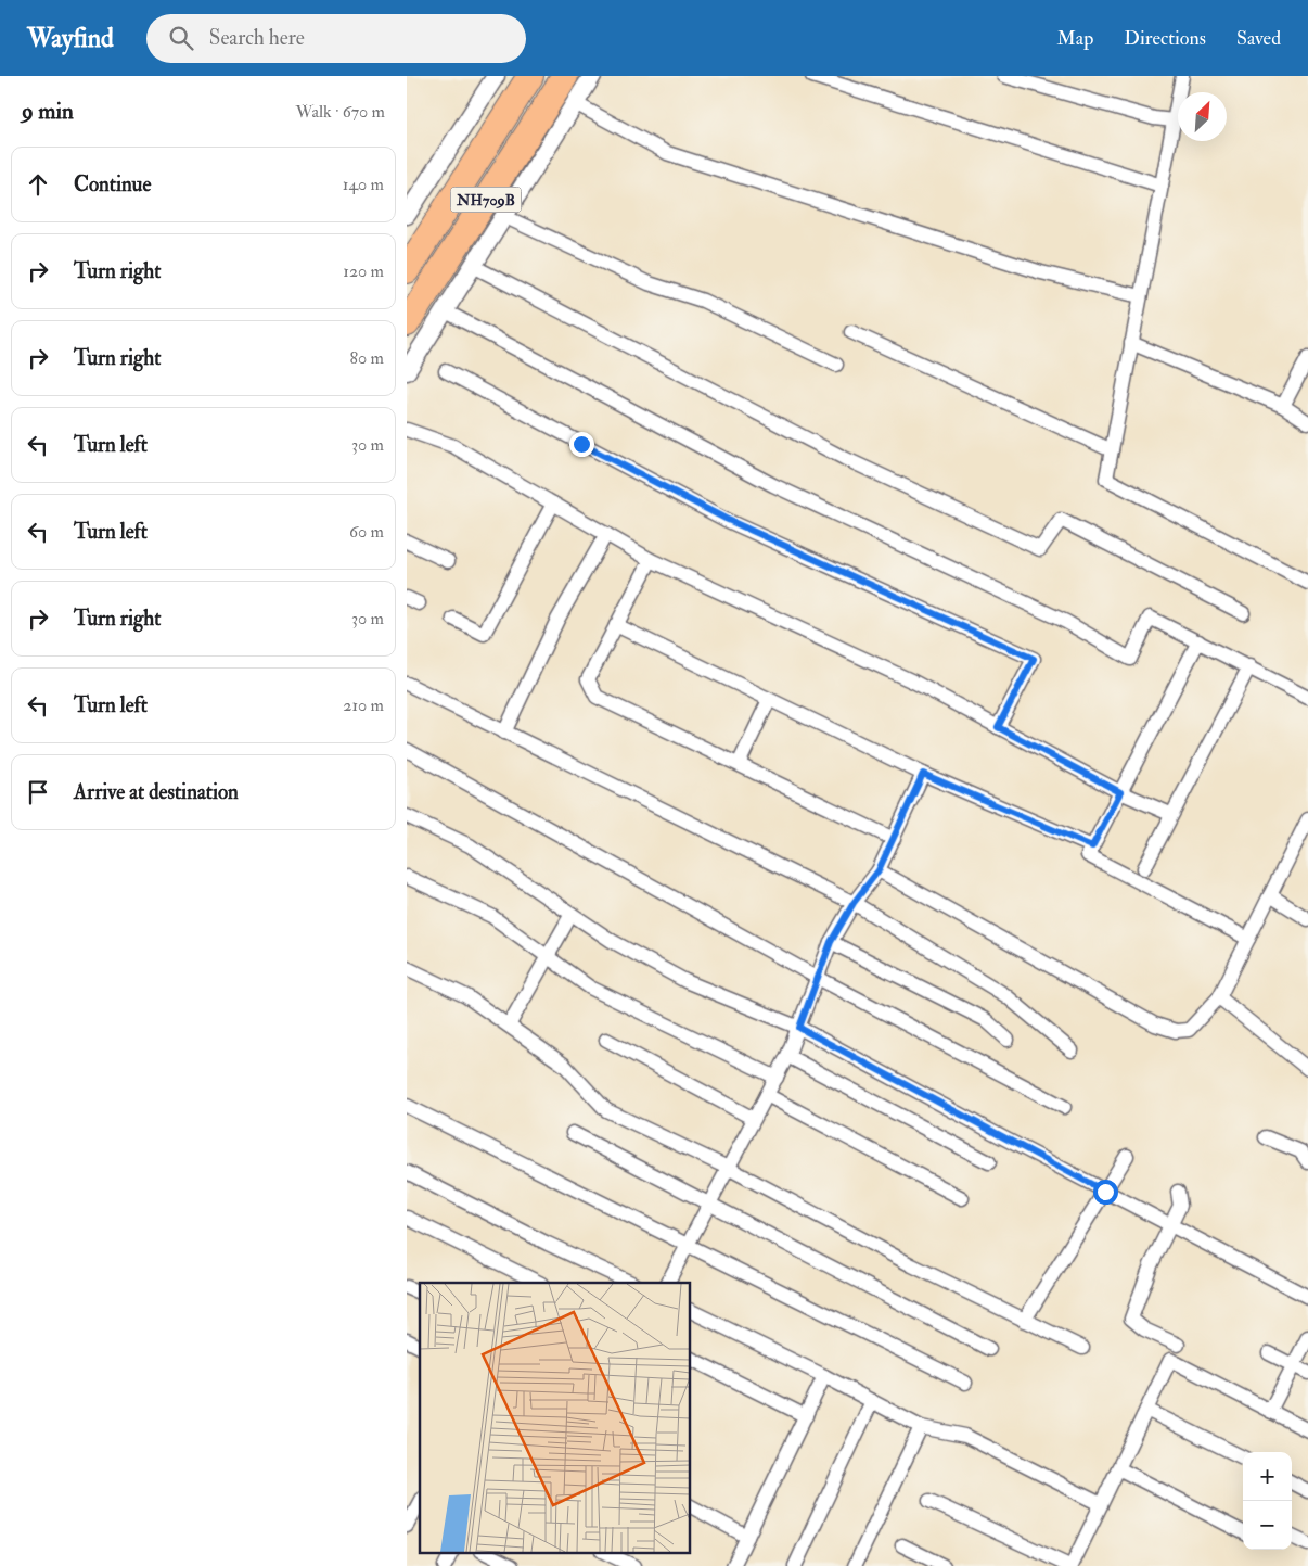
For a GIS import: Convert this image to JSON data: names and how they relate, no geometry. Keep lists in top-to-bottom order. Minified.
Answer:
{"streets":{"highway":["NH709B"]},"north":"top right","page":{"header":"Wayfind","search":"Search here","nav":["Map","Directions","Saved"],"heading":["9 min","Walk · 670 m"],"list":[["Continue","140 m"],["Turn right","120 m"],["Turn right","80 m"],["Turn left","30 m"],["Turn left","60 m"],["Turn right","30 m"],["Turn left","210 m"],"Arrive at destination"],"map_buttons":["+","−"]}}
